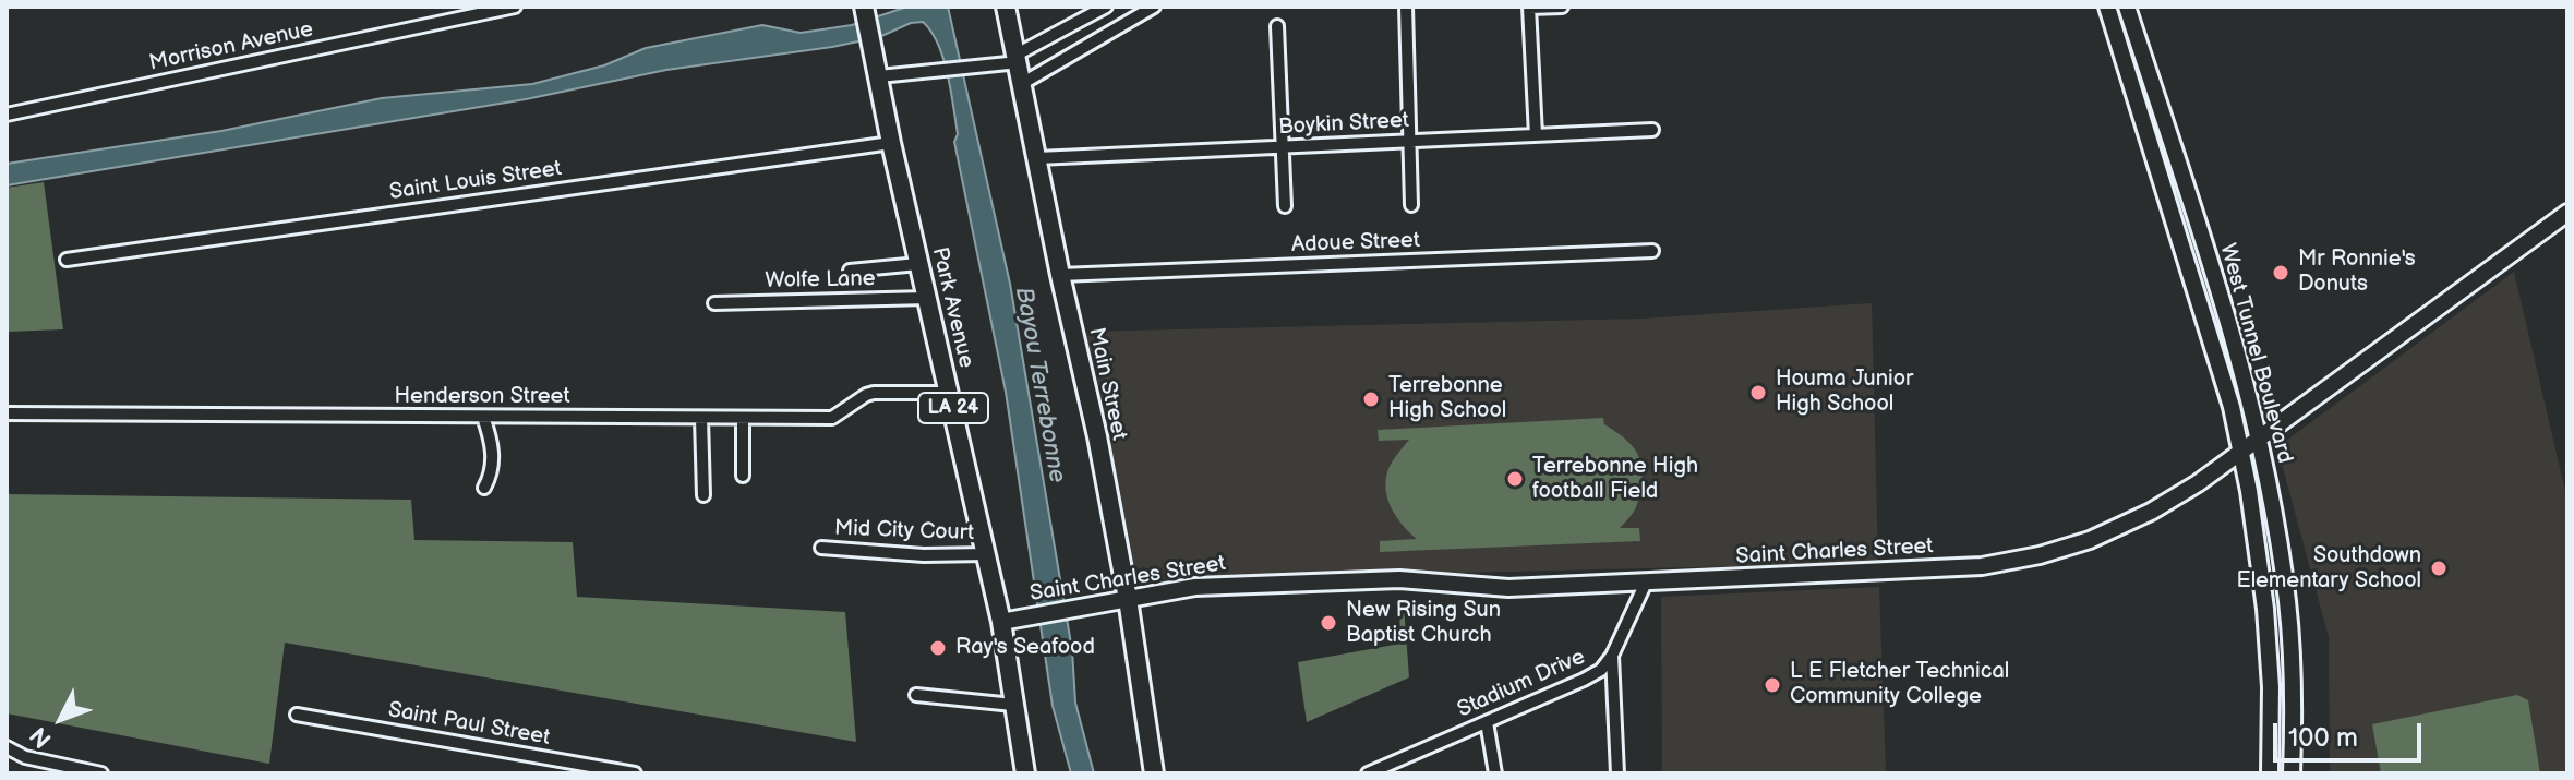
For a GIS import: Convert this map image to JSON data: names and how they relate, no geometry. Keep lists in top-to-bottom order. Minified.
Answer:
{"streets":{"main road":["Park Avenue","Main Street","LA 24"],"street":["Morrison Avenue","Boykin Street","Saint Louis Street","Adoue Street","Wolfe Lane","West Tunnel Boulevard","Henderson Street","Mid City Court","Saint Charles Street","Stadium Drive","Saint Paul Street"]},"crossings":[["Boykin Street","Main Street"],["Saint Louis Street","Park Avenue"],["Adoue Street","Main Street"],["Wolfe Lane","Park Avenue"],["Park Avenue","Henderson Street"],["Park Avenue","Mid City Court"],["Park Avenue","Saint Charles Street"],["West Tunnel Boulevard","Saint Charles Street"],["Main Street","Saint Charles Street"],["Saint Charles Street","Stadium Drive"]],"water":["Bayou Terrebonne"],"places":["Mr Ronnie's Donuts","Houma Junior High School","Terrebonne High School","Terrebonne High football Field","Southdown Elementary School","New Rising Sun Baptist Church","Ray's Seafood","L E Fletcher Technical Community College"],"scale_bar":"100 m","north":"bottom left"}
